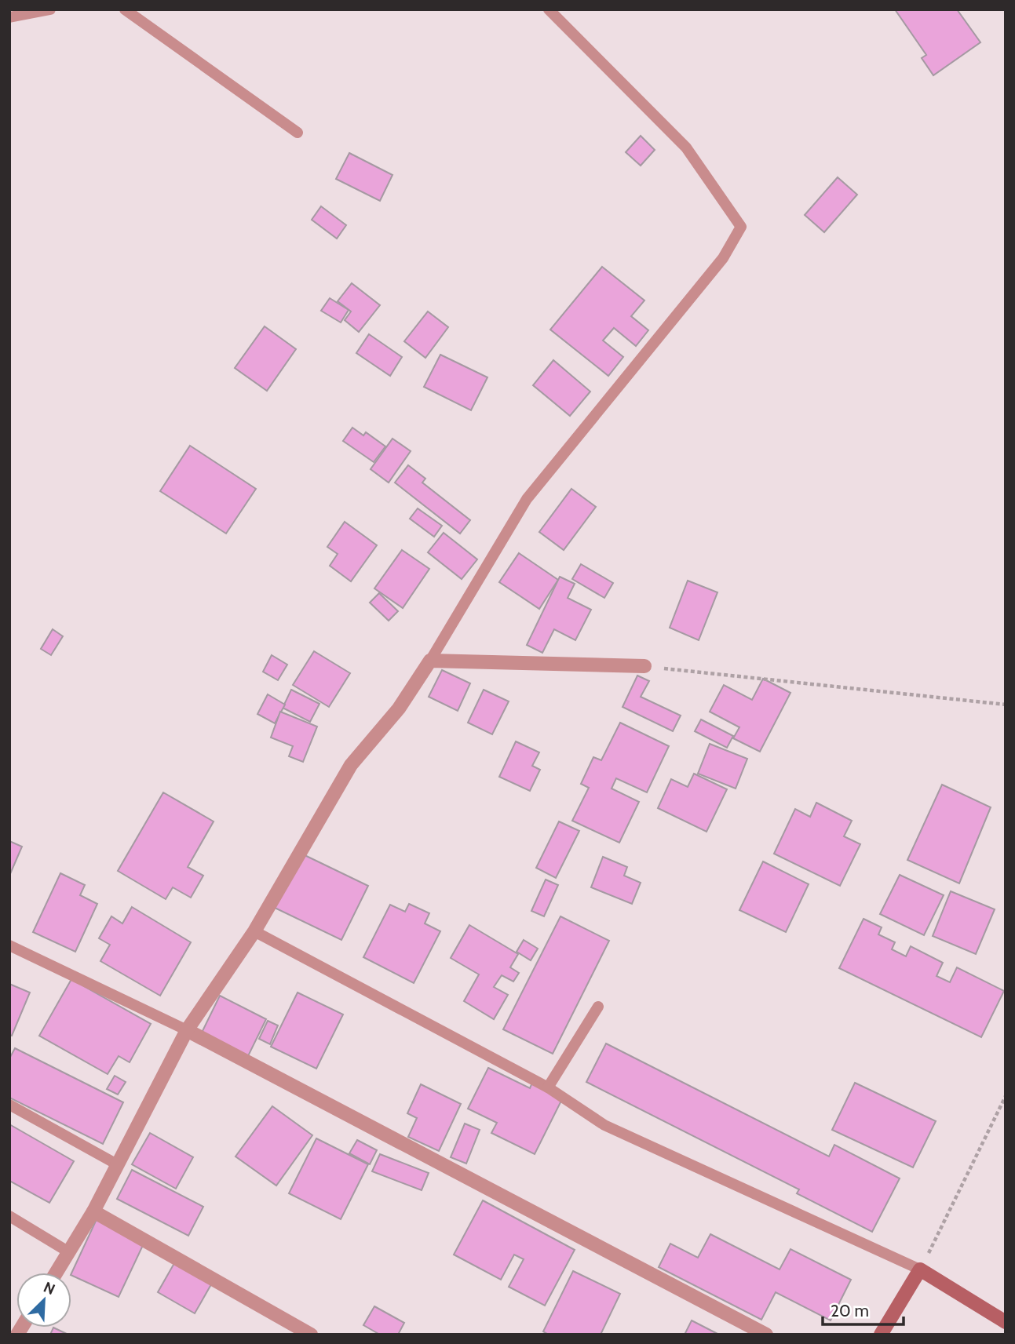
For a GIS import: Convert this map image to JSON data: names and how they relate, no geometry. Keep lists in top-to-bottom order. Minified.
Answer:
{"scale_bar":"20 m","north":"top right"}
